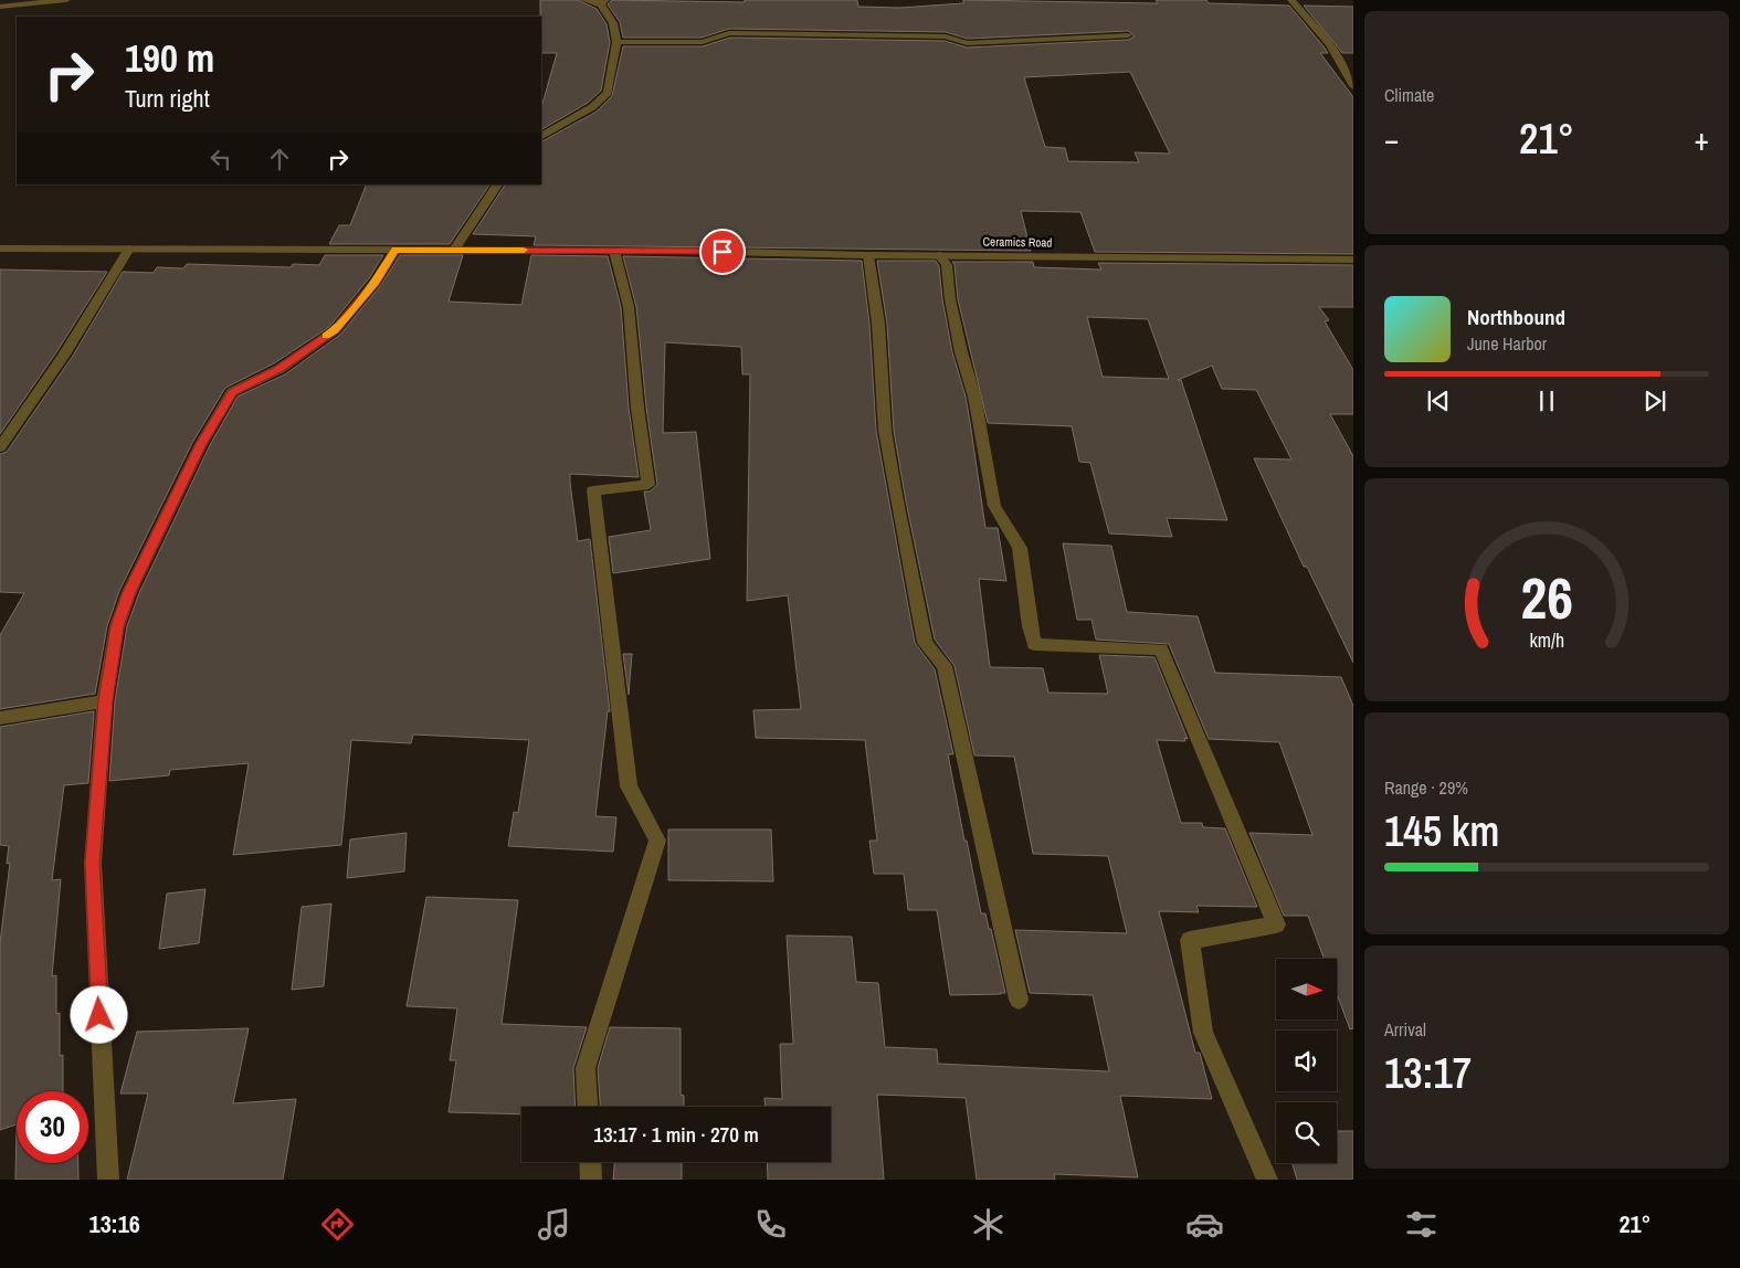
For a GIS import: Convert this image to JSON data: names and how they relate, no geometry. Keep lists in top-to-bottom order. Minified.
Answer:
{"streets":{"street":["Ceramics Road"]},"north":"right","page":{"tile":["Climate",["Range · 29%","145 km"],["Arrival","13:17"]],"turn":["190 m","Turn right"],"heat":["−","21°","+"],"song":["Northbound","June Harbor"],"limit":"30","trip":"13:17 · 1 min · 270 m","tabs":["13:16","21°"],"gauge":["26","km/h"]}}
